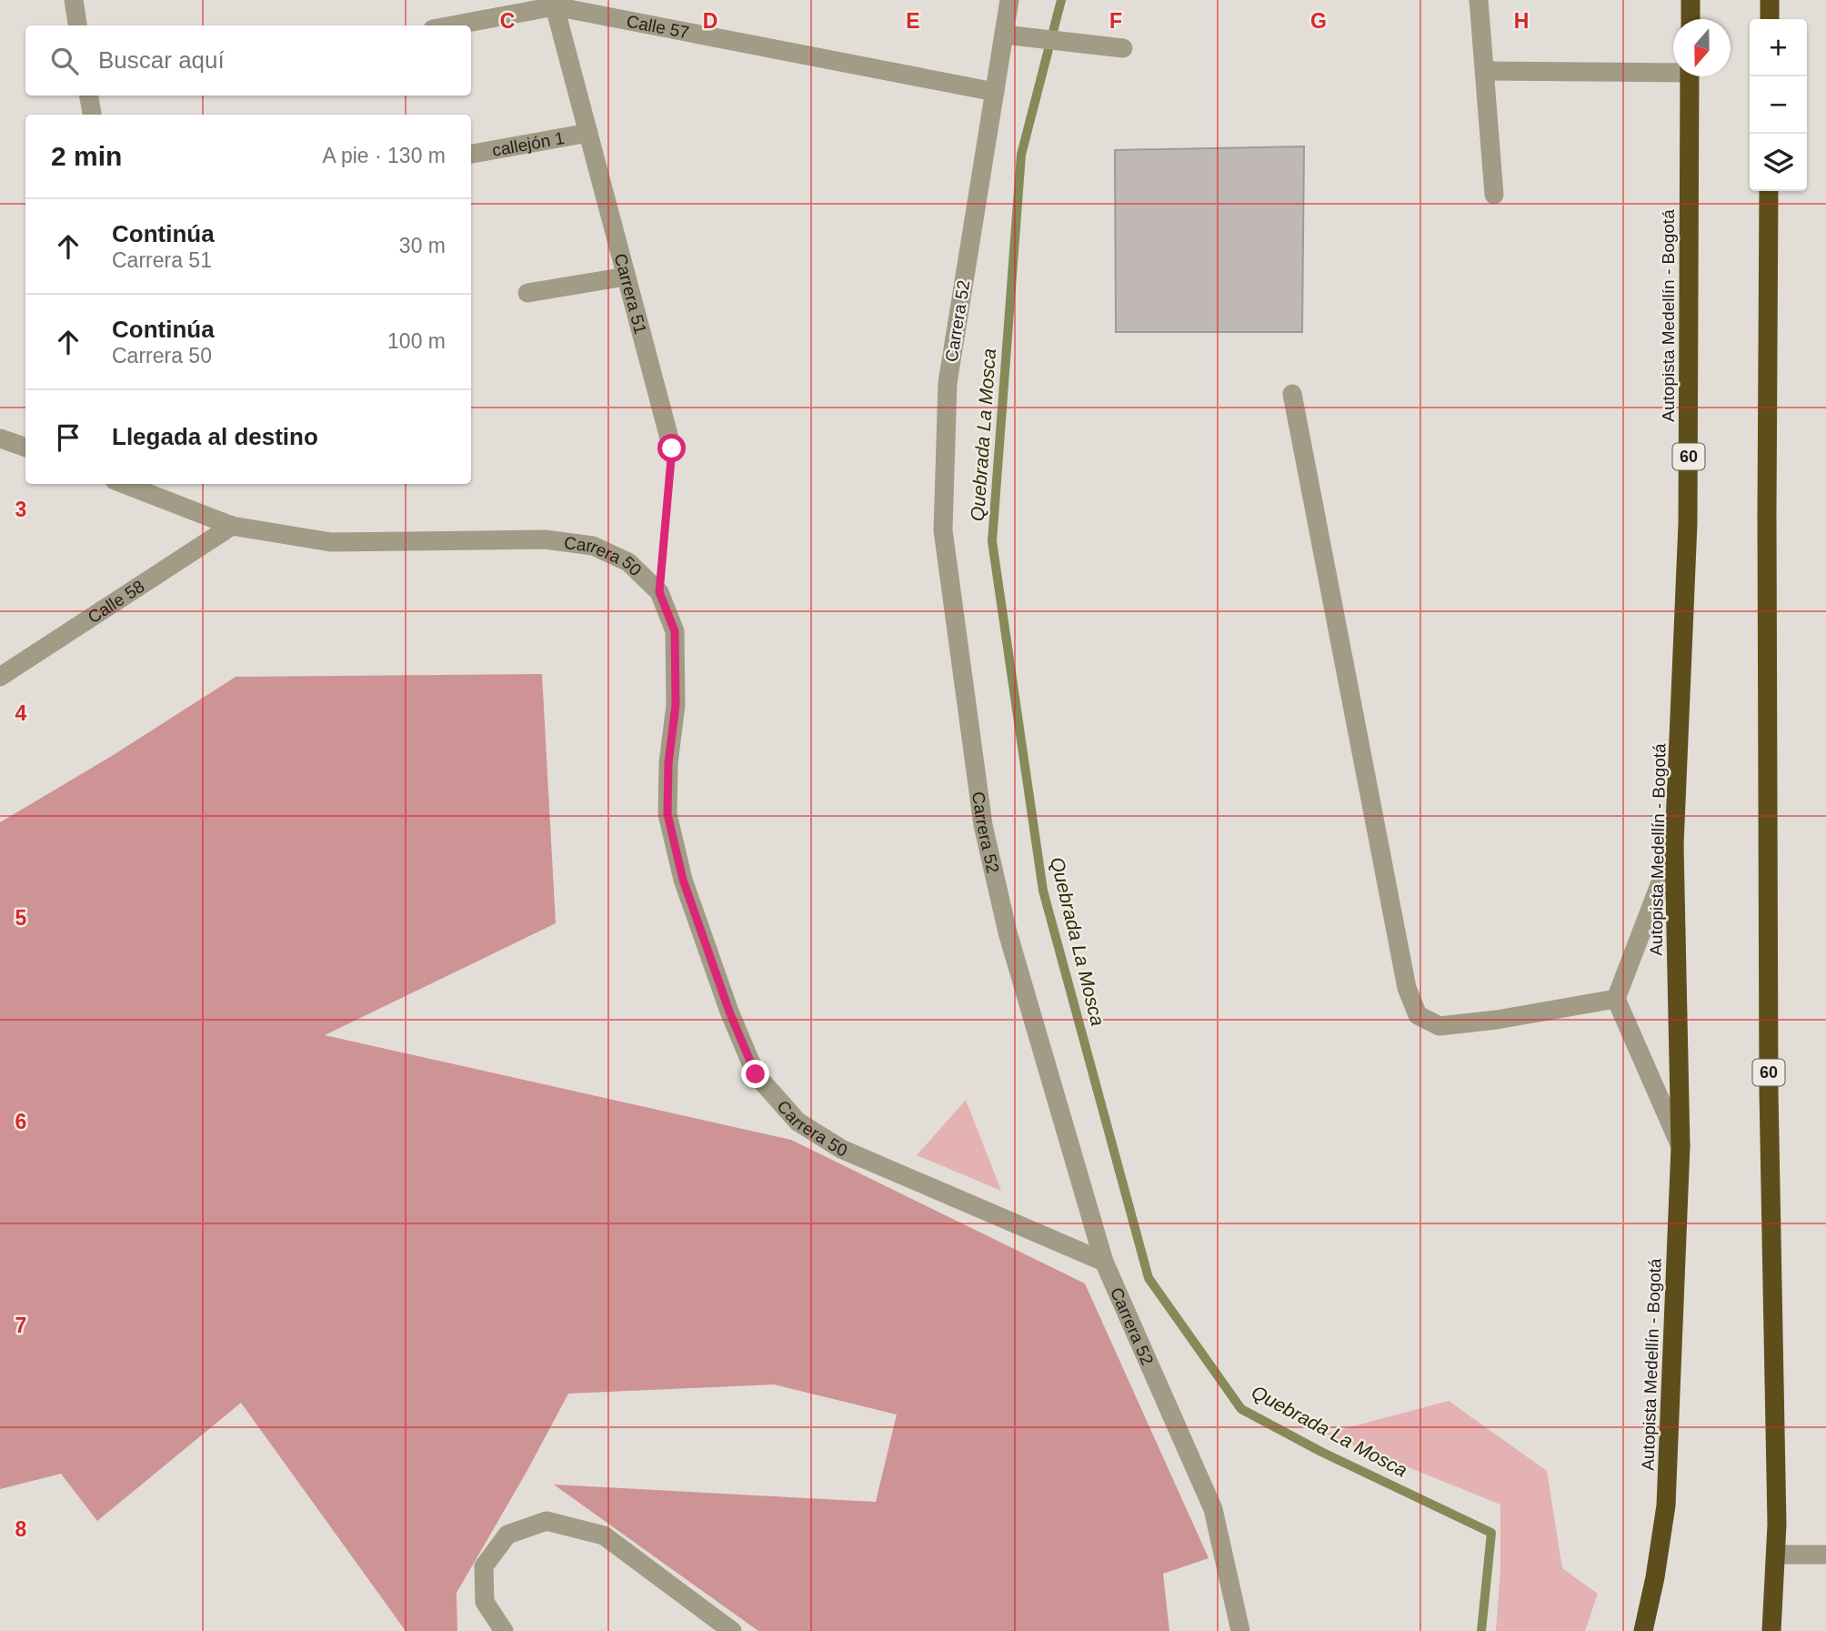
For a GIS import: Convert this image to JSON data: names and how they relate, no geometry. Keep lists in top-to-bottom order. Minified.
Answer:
{"streets":{"highway":["Autopista Medellín - Bogotá","60"],"street":["Calle 57","callejón 1","Carrera 51","Carrera 52","Carrera 50","Calle 58"]},"crossings":[["Calle 57","Carrera 51"],["Calle 57","Carrera 52"],["callejón 1","Carrera 51"],["Carrera 52","Carrera 50"],["Carrera 50","Calle 58"]],"water":["Quebrada La Mosca"],"north":"bottom","page":{"map_buttons":["+","−"],"search":"Buscar aquí","heading":["2 min","A pie · 130 m"],"list":[["Continúa","Carrera 51","30 m"],["Continúa","Carrera 50","100 m"],"Llegada al destino"]},"grid":{"columns":["C","D","E","F","G","H"],"rows":["3","4","5","6","7","8"]}}
